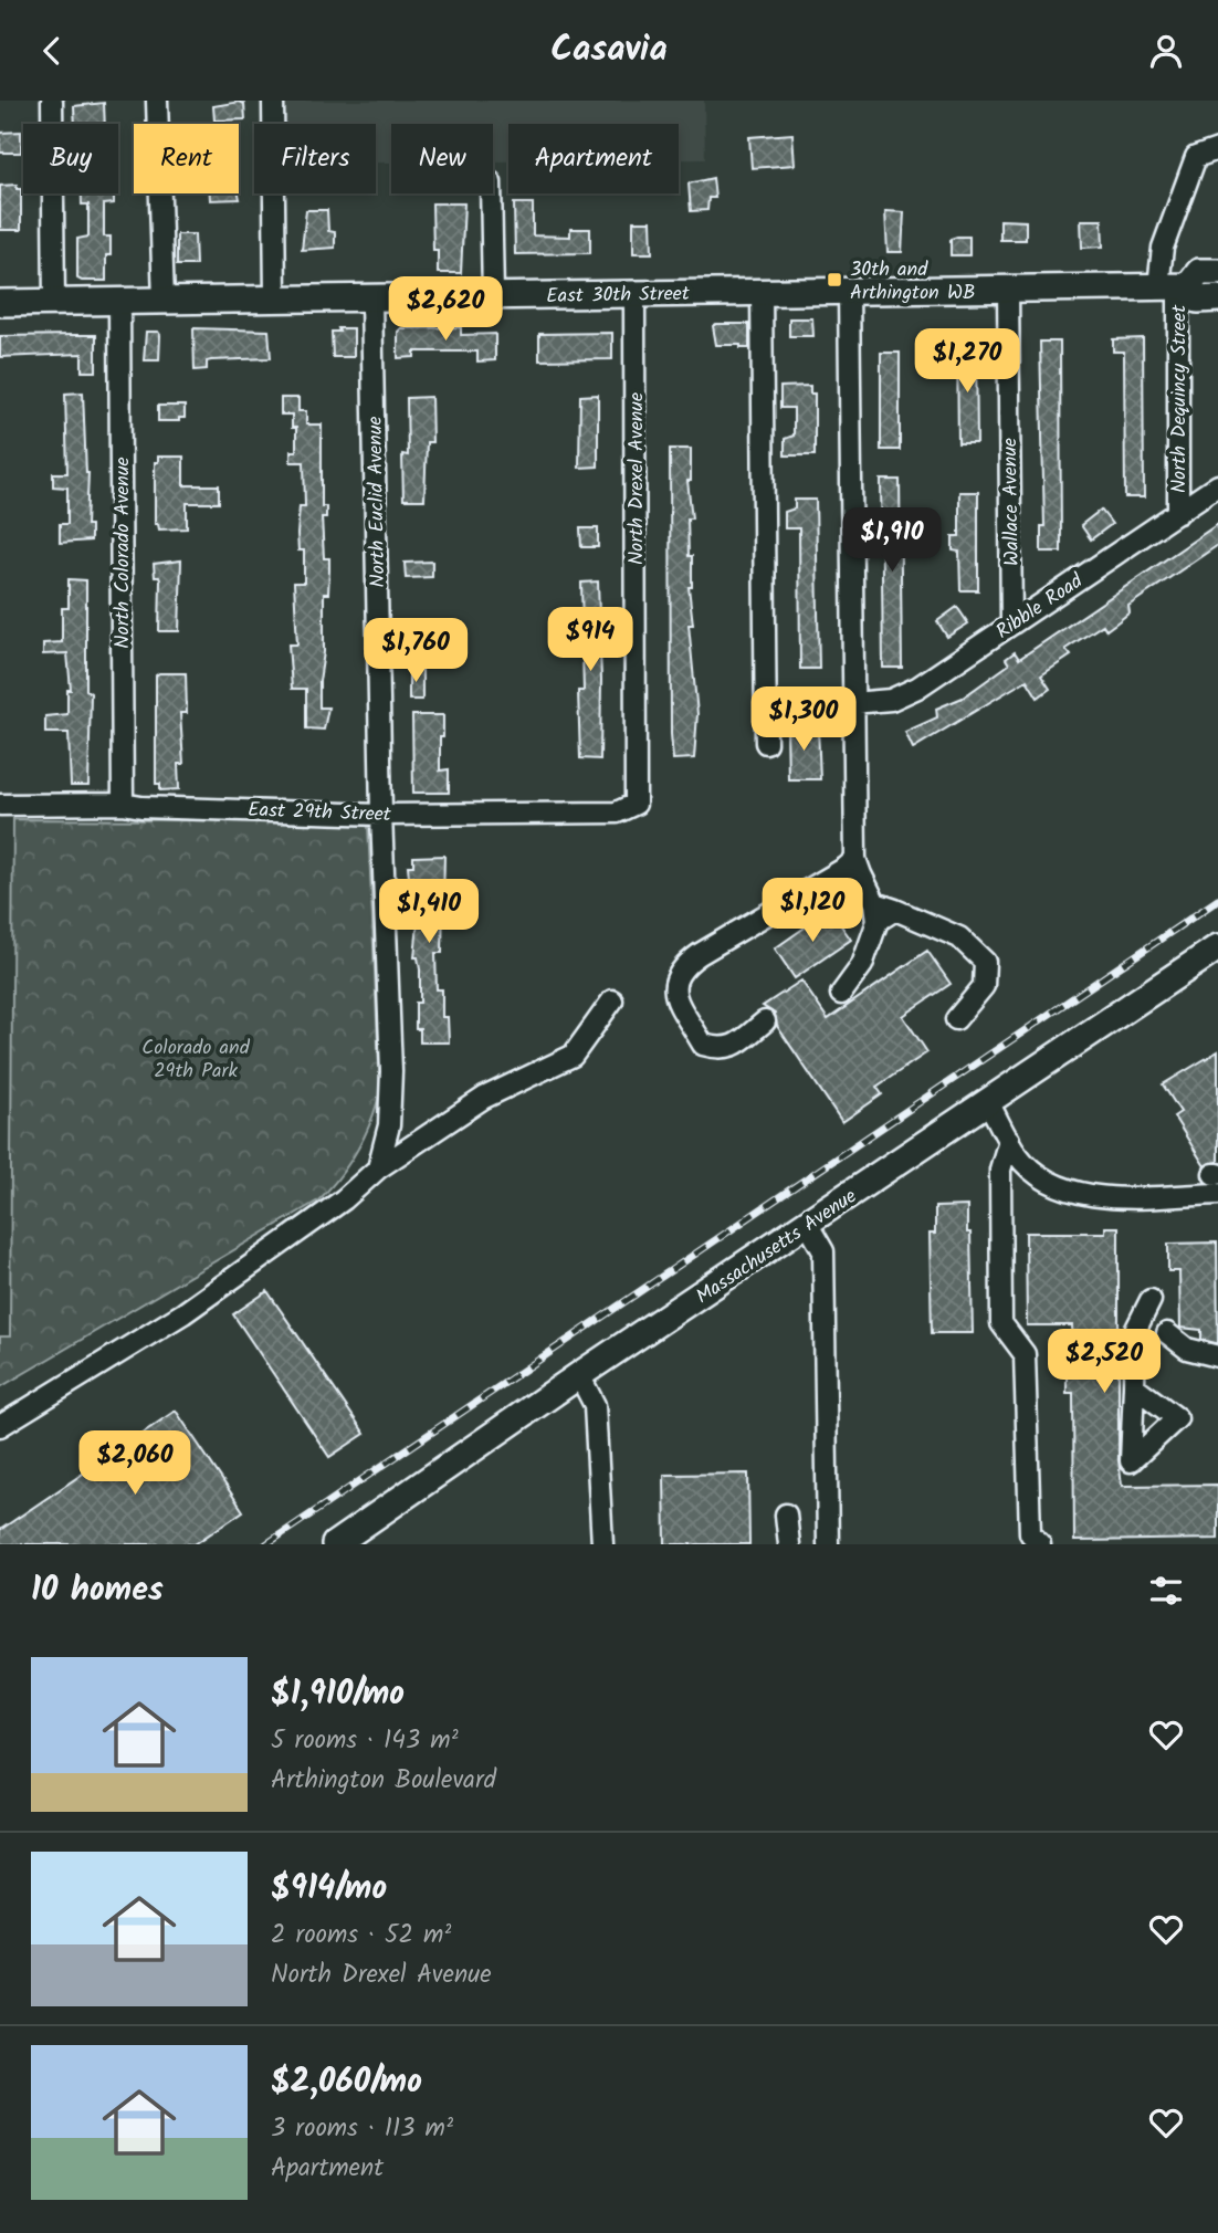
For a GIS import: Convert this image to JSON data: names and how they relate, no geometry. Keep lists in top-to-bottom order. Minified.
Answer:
{"streets":{"main road":["East 30th Street","Massachusetts Avenue"],"street":["North Dequincy Street","North Drexel Avenue","North Euclid Avenue","Wallace Avenue","North Colorado Avenue","Ribble Road","East 29th Street"]},"crossings":[["East 30th Street","North Dequincy Street"],["East 30th Street","North Drexel Avenue"],["East 30th Street","North Euclid Avenue"],["East 30th Street","Wallace Avenue"],["East 30th Street","North Colorado Avenue"],["North Dequincy Street","Ribble Road"],["North Drexel Avenue","East 29th Street"],["North Euclid Avenue","East 29th Street"],["Wallace Avenue","Ribble Road"],["North Colorado Avenue","East 29th Street"]],"parks":["Colorado and 29th Park"],"places":{"transit":["30th and Arthington WB"]},"page":{"header":"Casavia","chip":["Buy","Rent","Filters","New","Apartment"],"price":["$2,620","$1,270","$1,910","$914","$1,760","$1,300","$1,120","$1,410","$2,520","$2,060"],"heading":"10 homes","list":[{"name":"$1,910/mo","note":"5 rooms · 143 m² · Arthington Boulevard"},{"name":"$914/mo","note":"2 rooms · 52 m² · North Drexel Avenue"},{"name":"$2,060/mo","note":"3 rooms · 113 m² · Apartment"}]}}
